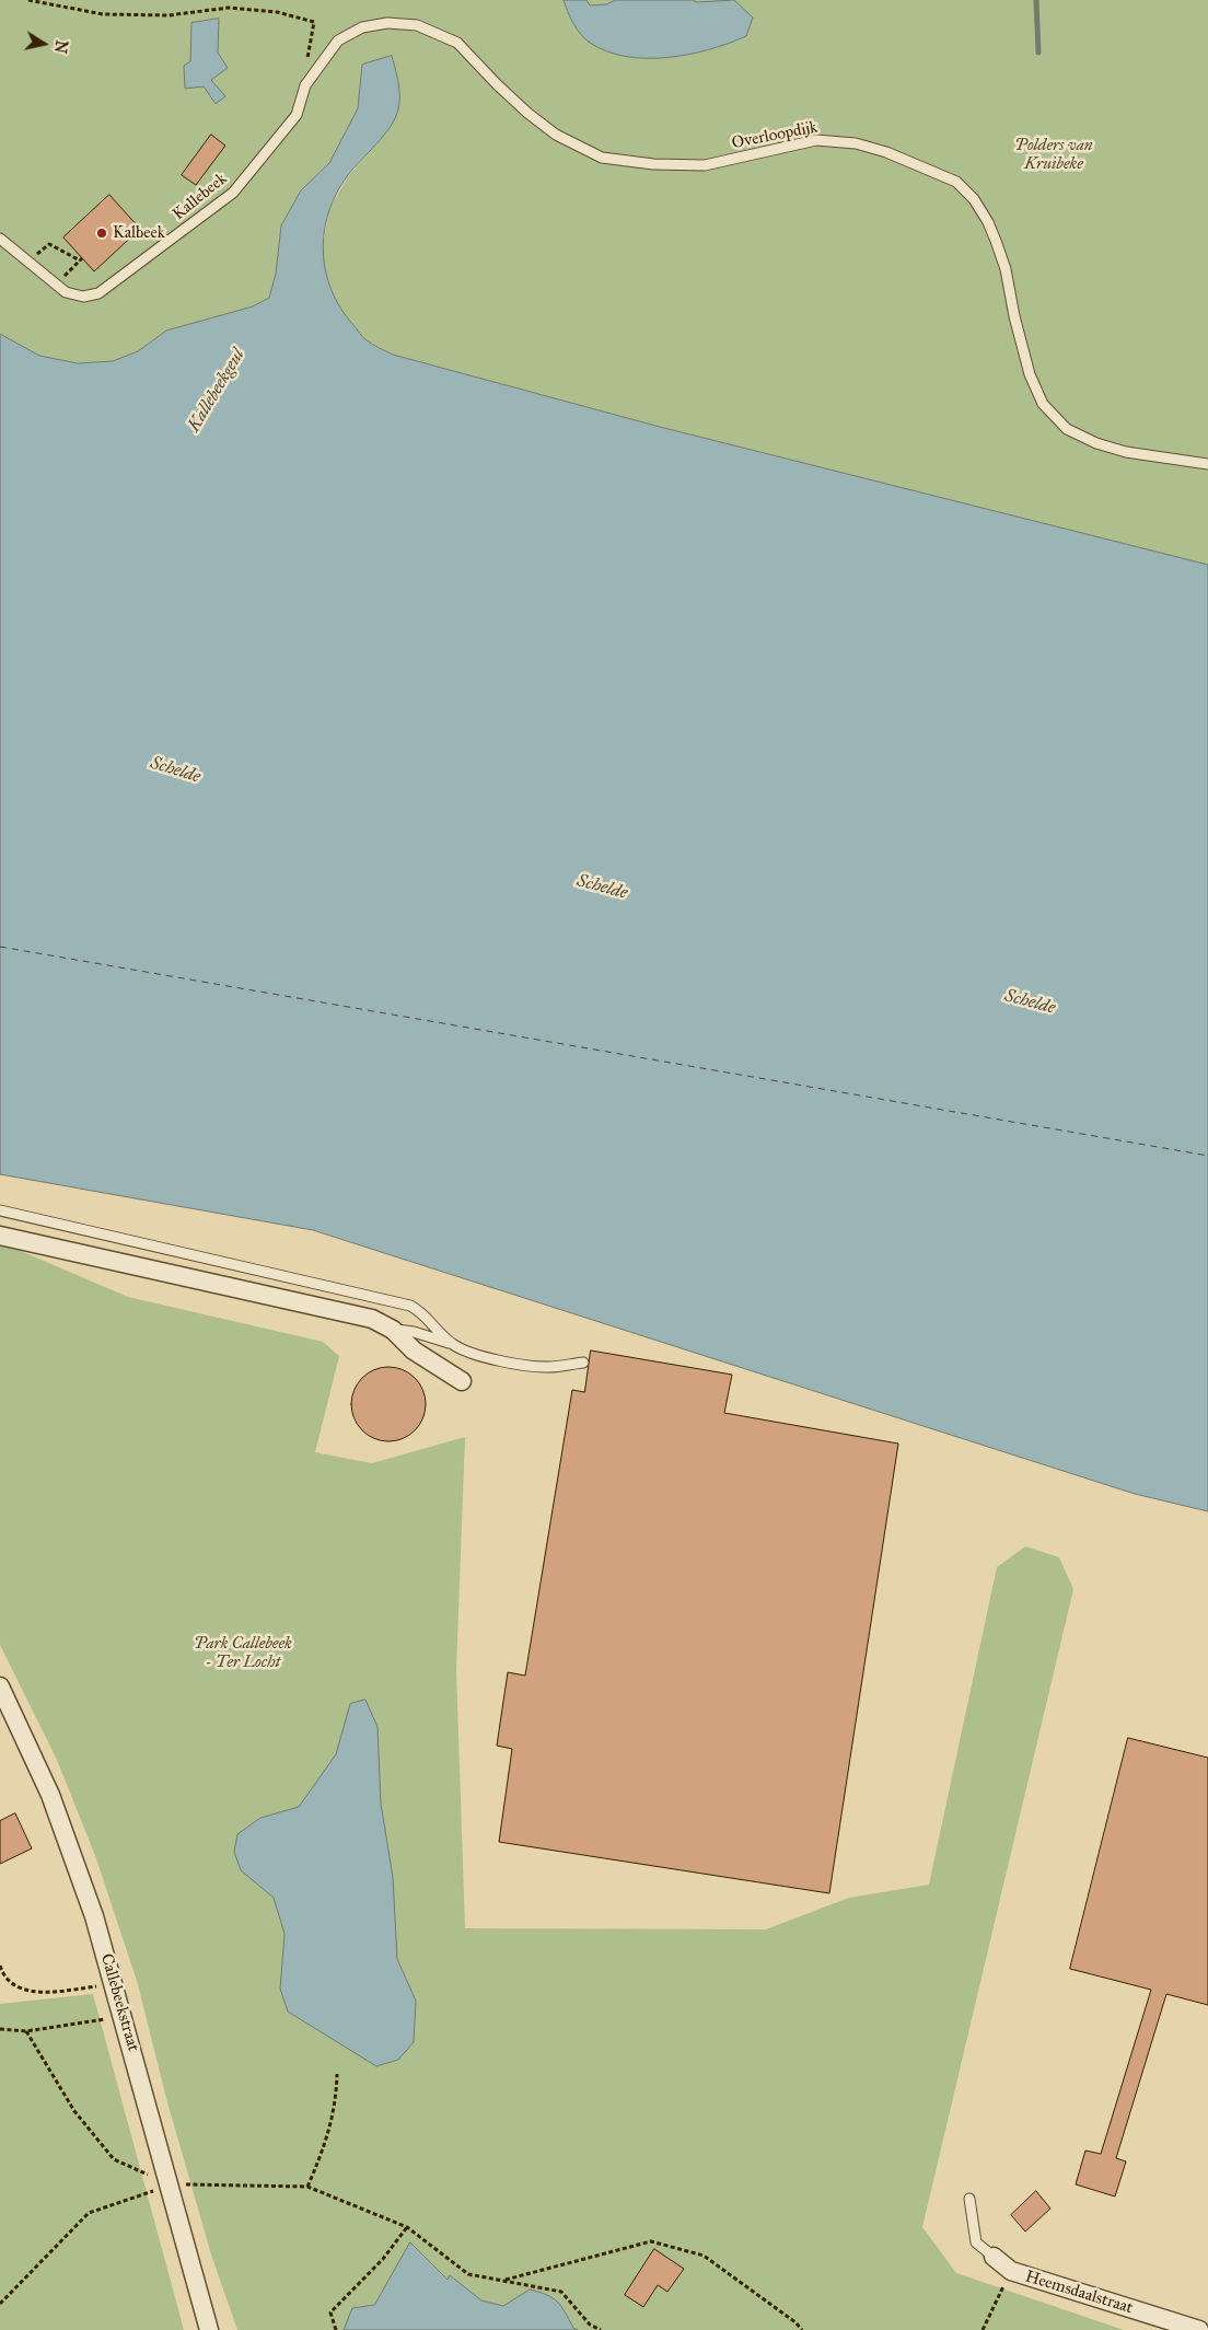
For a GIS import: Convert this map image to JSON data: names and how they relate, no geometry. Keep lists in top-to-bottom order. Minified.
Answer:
{"streets":{"street":["Callebeekstraat","Heemsdaalstraat"],"lane":["Overloopdijk","Kallebeek"]},"crossings":[["Overloopdijk","Kallebeek"]],"water":["Kallebeekgeul","Schelde"],"parks":["Polders van Kruibeke","Park Callebeek - Ter Locht"],"places":["Kalbeek"],"north":"right"}
